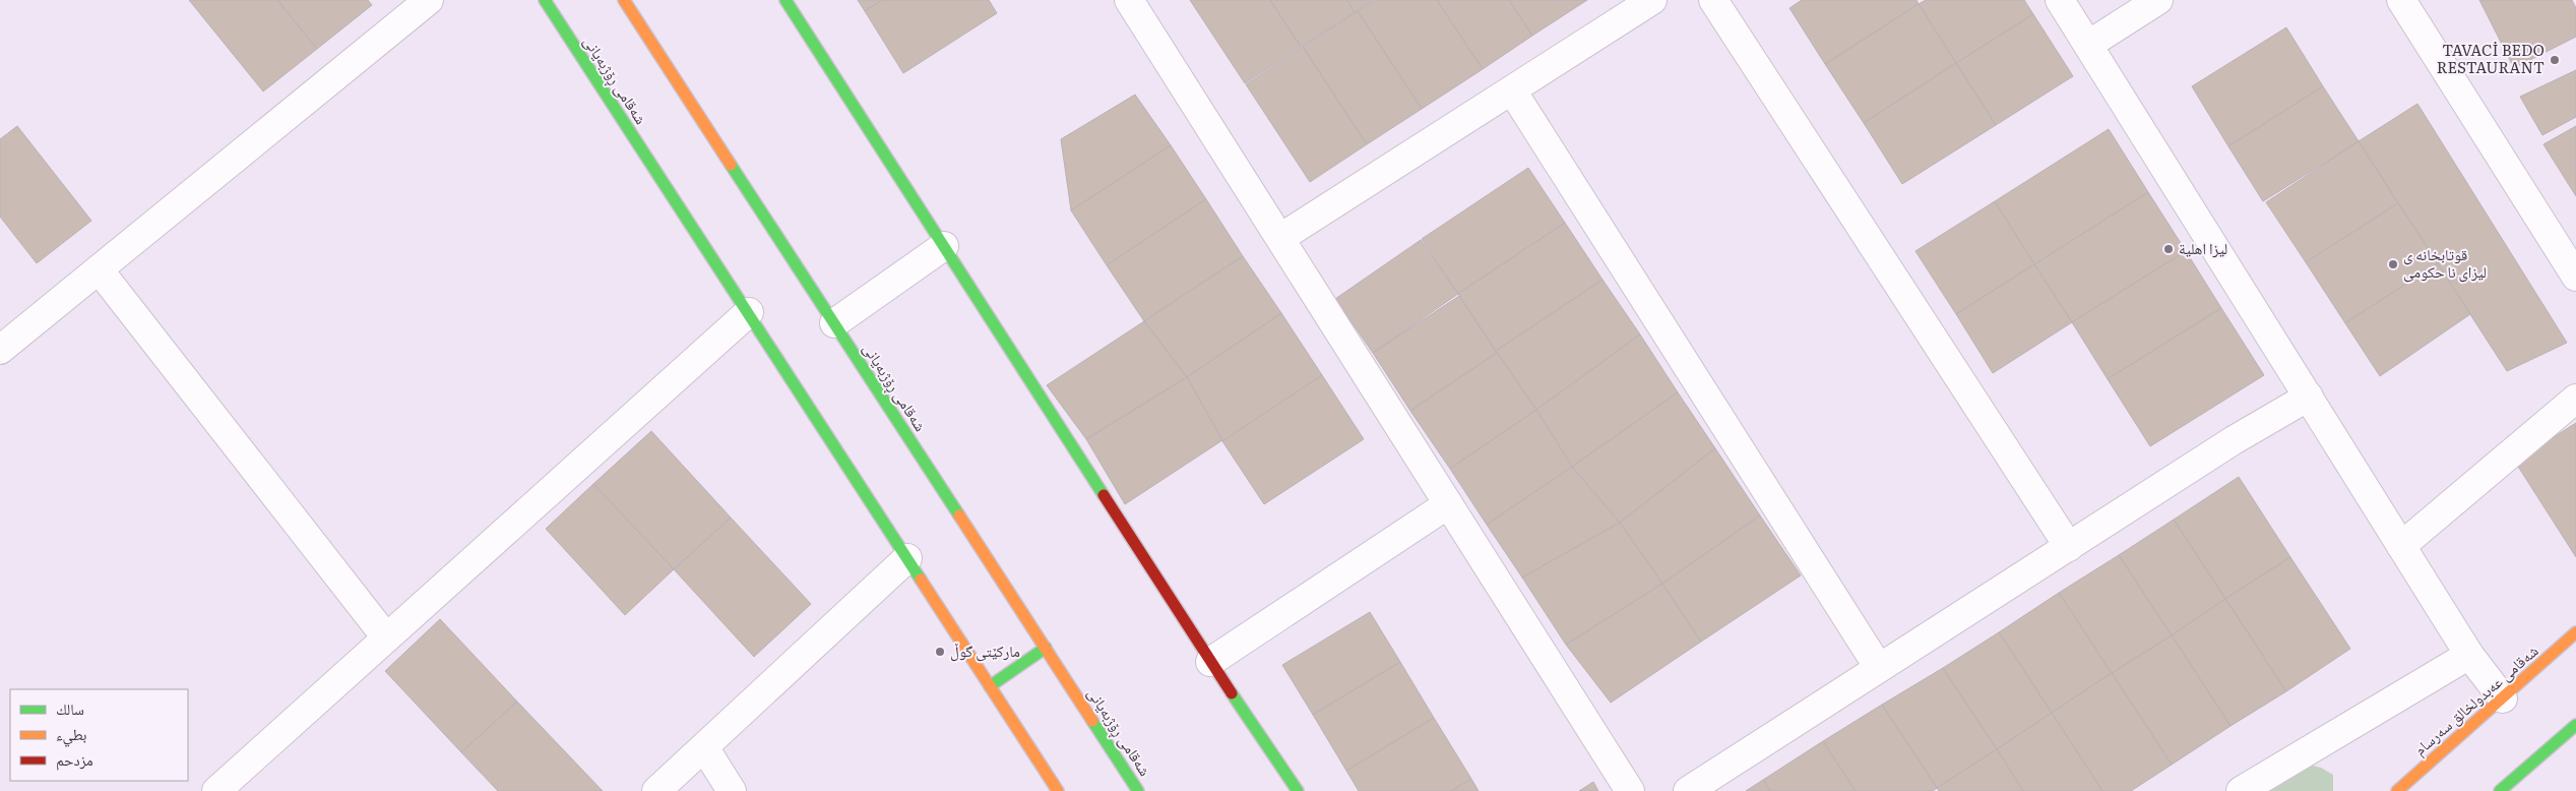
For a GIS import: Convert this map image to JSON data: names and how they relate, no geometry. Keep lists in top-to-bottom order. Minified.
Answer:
{"streets":{"street":["شەقامی ڕۆژبەیانی","شەقامی عەبدولخالق سەرسام"]},"places":["TAVACİ BEDO RESTAURANT","ليزا اهلية","قوتابخانه ى ليزاى نا حكومى","مارکێتی گوڵ"],"legend":["سالك","بطيء","مزدحم"]}
